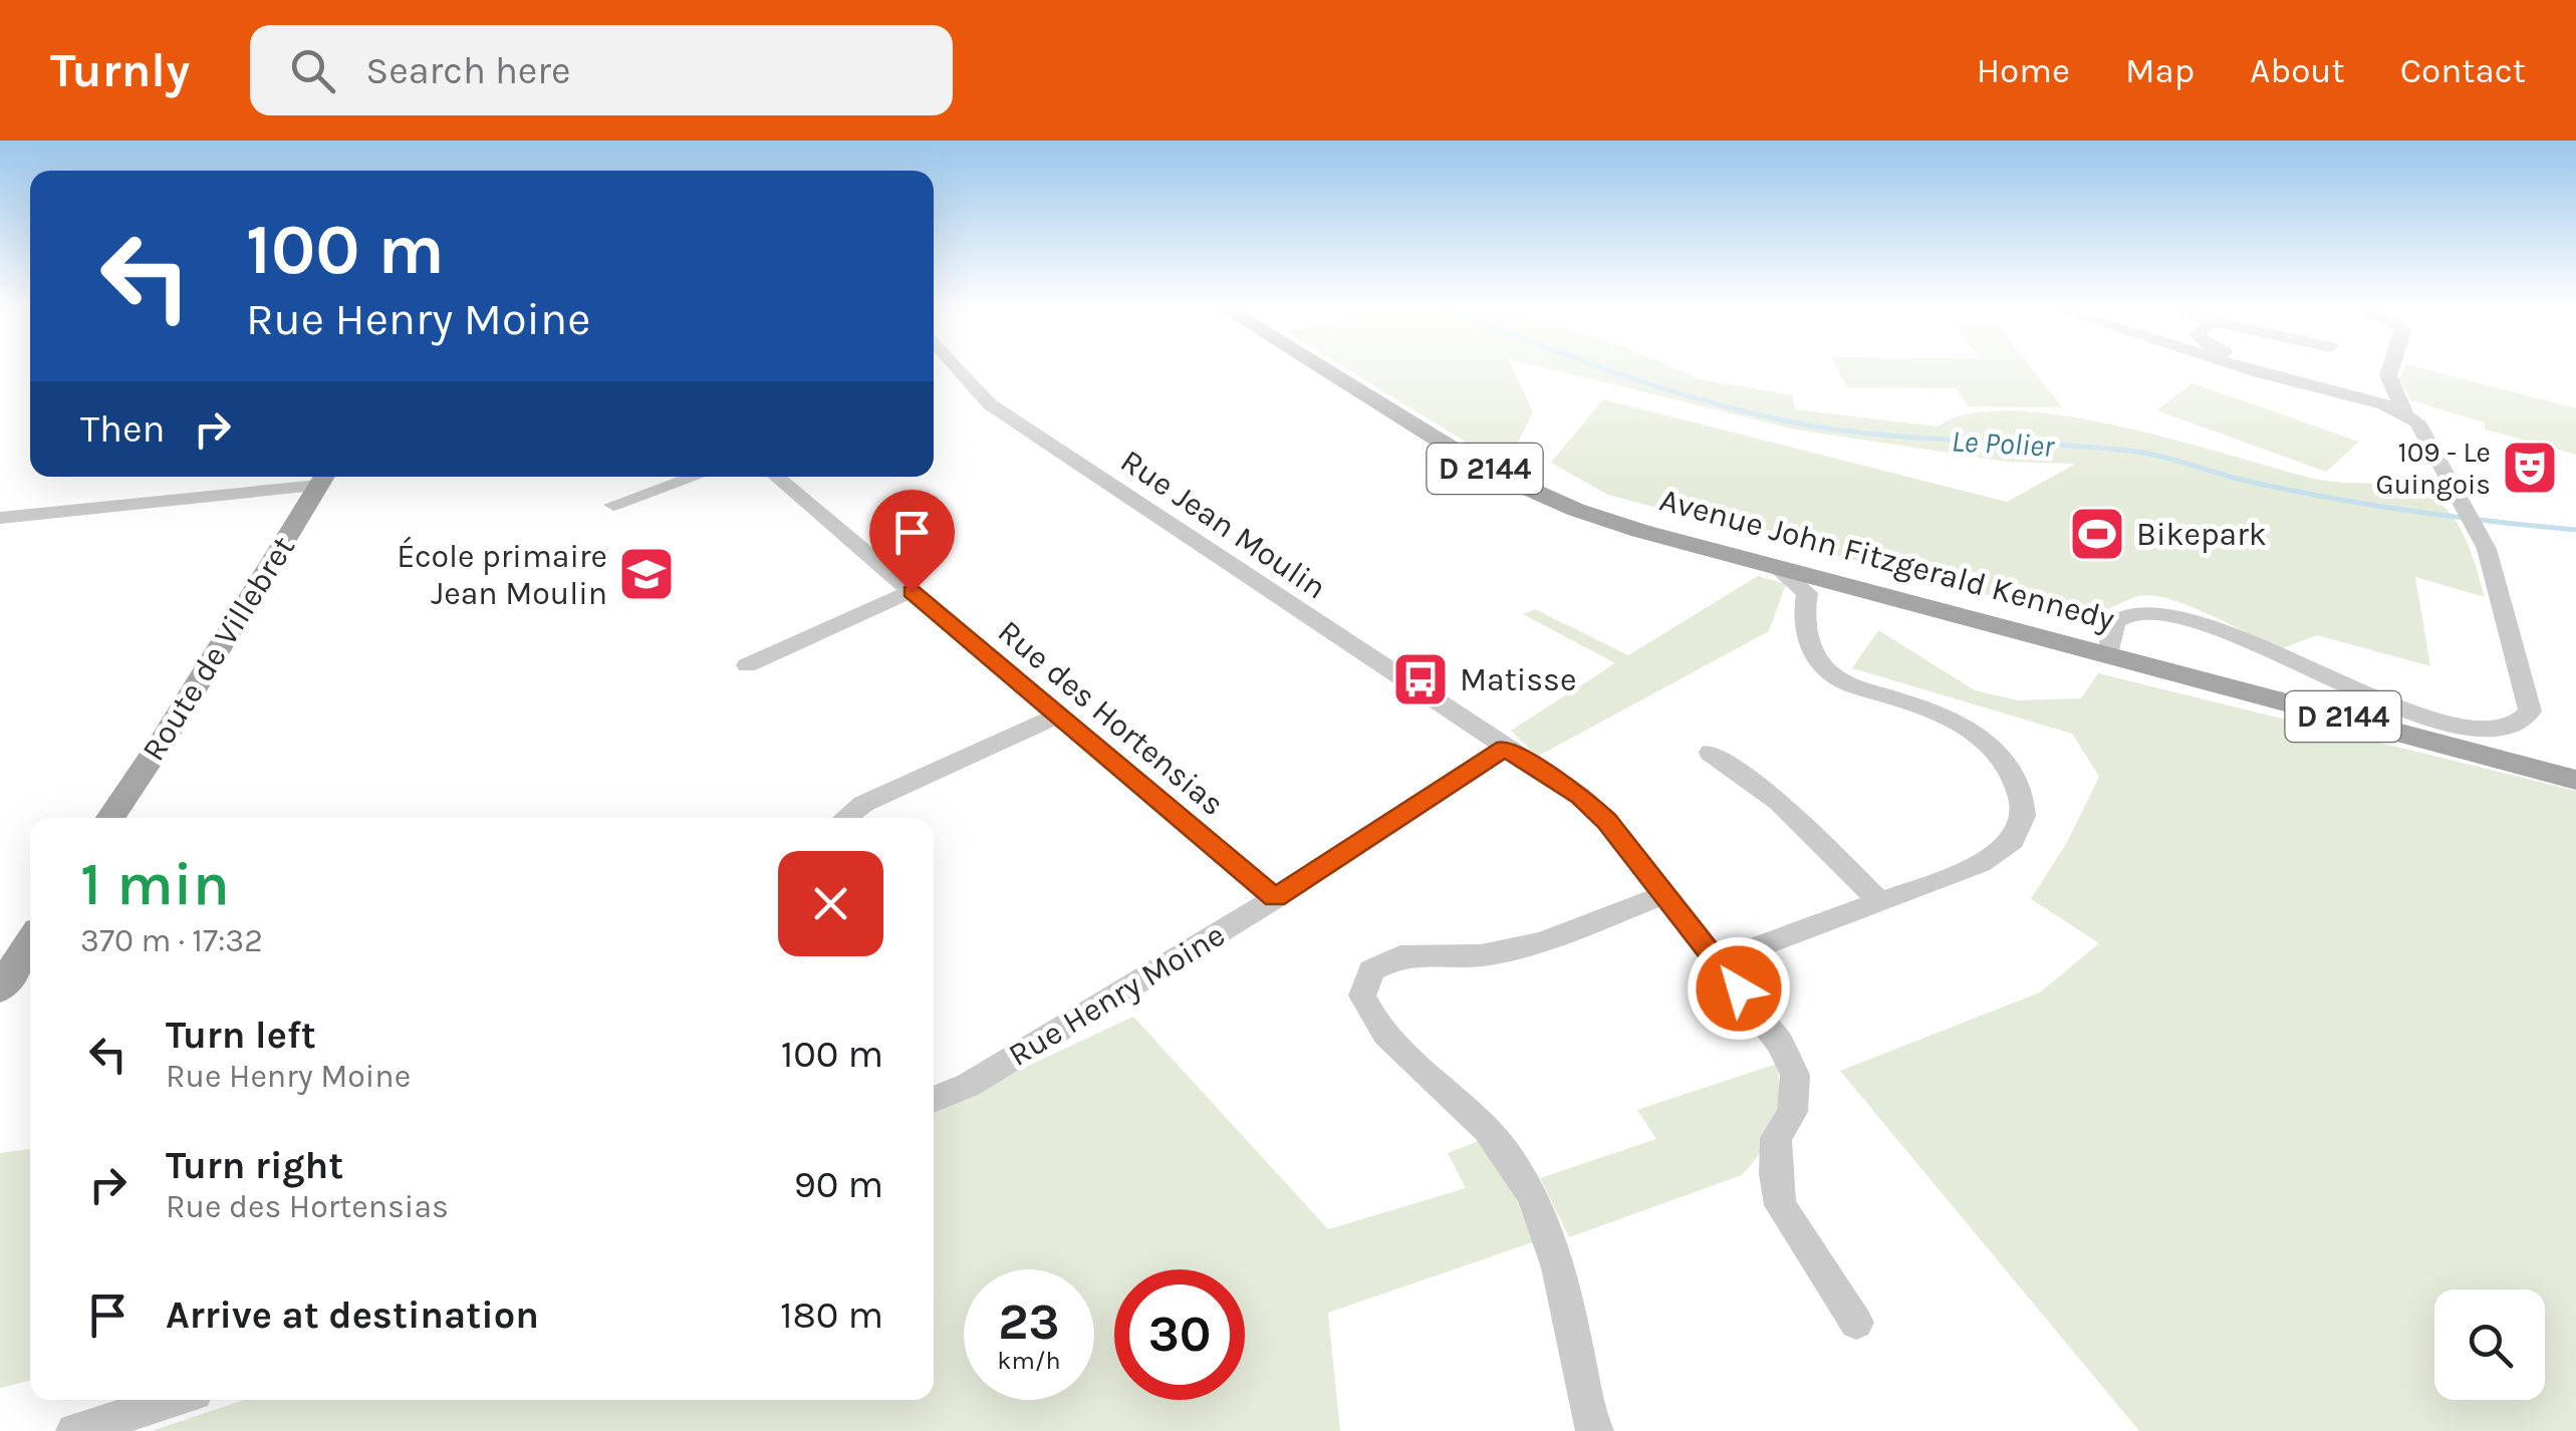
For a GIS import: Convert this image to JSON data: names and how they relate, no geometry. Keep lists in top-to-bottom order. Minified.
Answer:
{"streets":{"main road":["D 2144","Avenue John Fitzgerald Kennedy","Route de Villebret"],"street":["Rue Jean Moulin","Rue des Hortensias","Rue Henry Moine"]},"crossings":[["Rue Jean Moulin","Rue Henry Moine"],["Rue des Hortensias","Rue Henry Moine"]],"water":["Le Polier"],"places":{"theatre":["109 - Le Guingois"],"sports":["Bikepark"],"school or university":["École primaire Jean Moulin"],"bus stop":["Matisse"]},"page":{"header":"Turnly","search":"Search here","nav":["Home","Map","About","Contact"],"turn":["100 m","Rue Henry Moine"],"then":"Then","heading":["1 min","370 m · 17:32"],"list":[{"name":"Turn left","note":"Rue Henry Moine","value":"100 m"},{"name":"Turn right","note":"Rue des Hortensias","value":"90 m"},{"name":"Arrive at destination","value":"180 m"}],"speed":"23 km/h","limit":"30"}}
